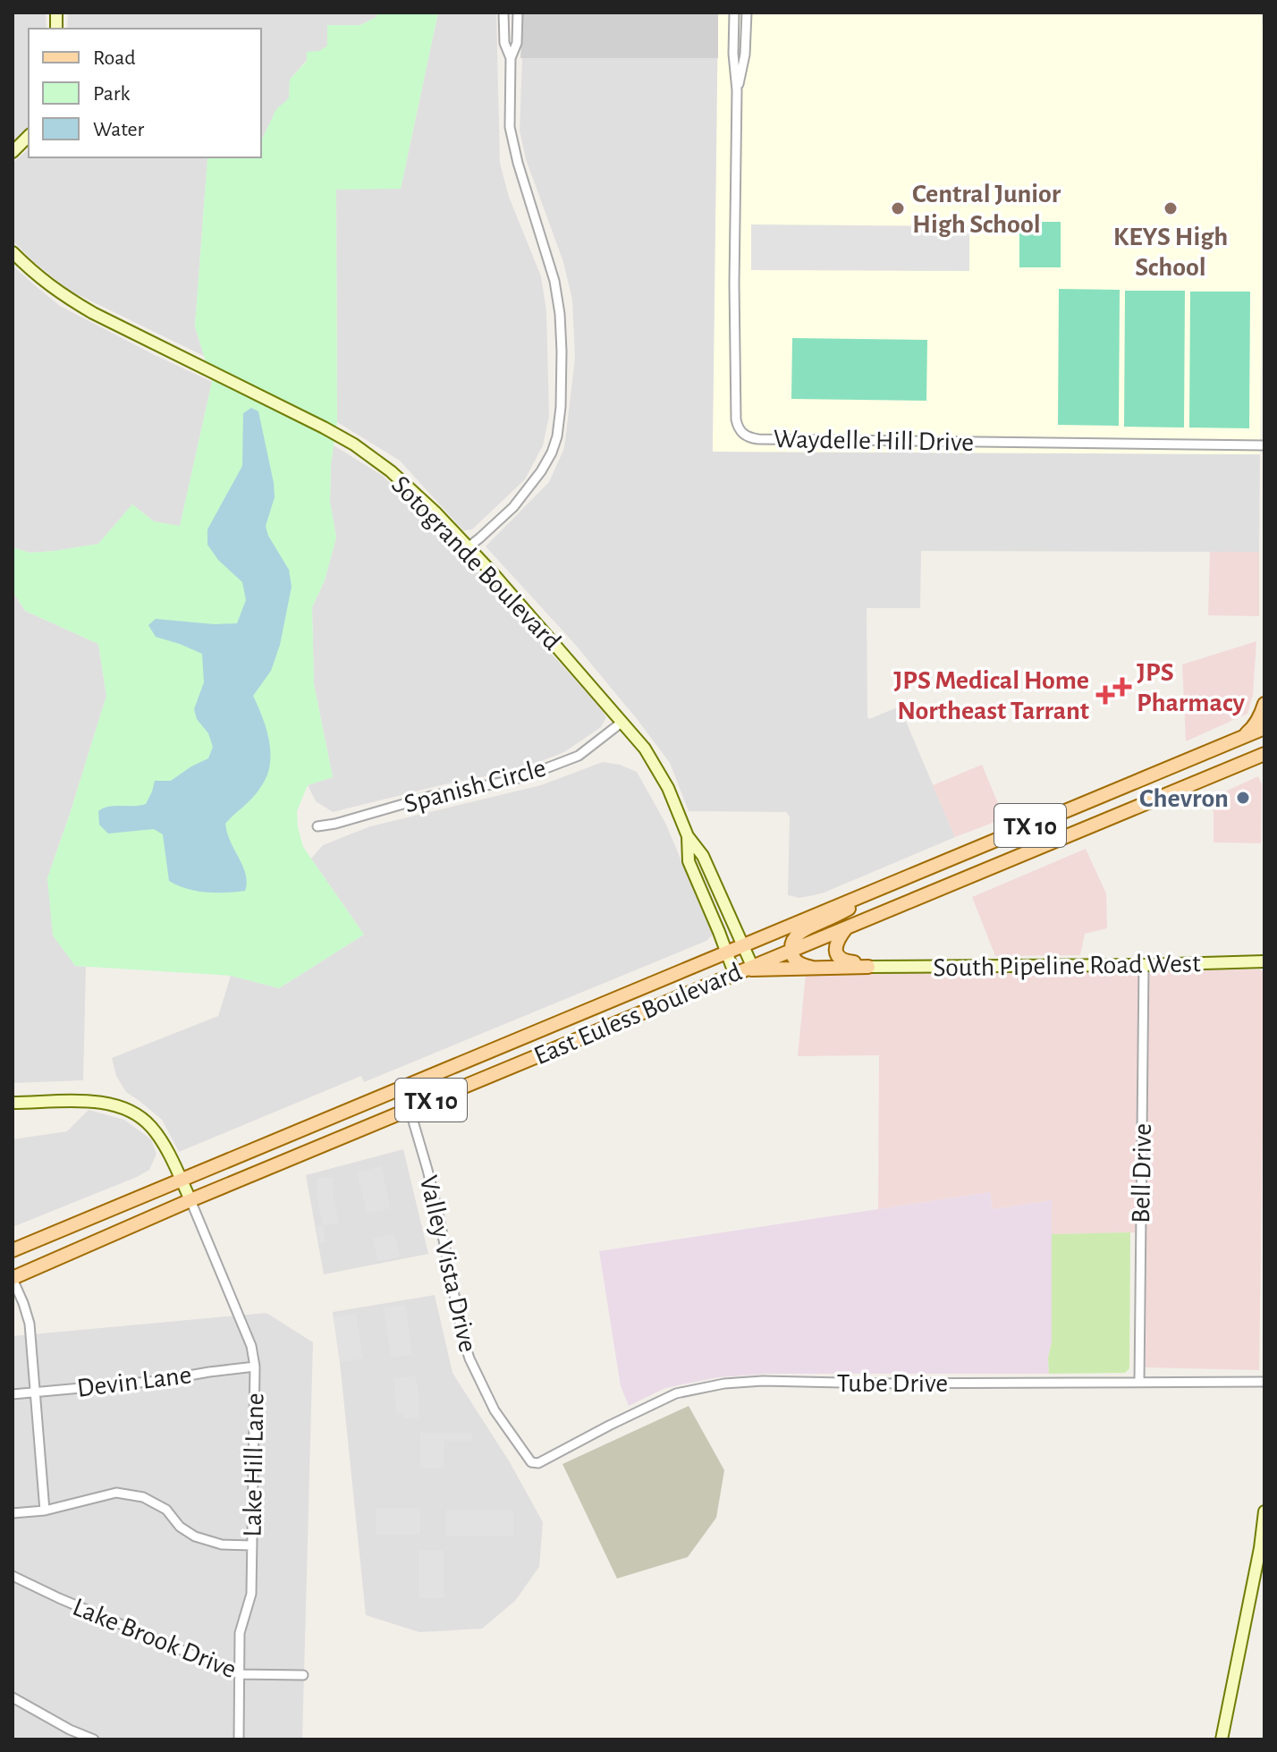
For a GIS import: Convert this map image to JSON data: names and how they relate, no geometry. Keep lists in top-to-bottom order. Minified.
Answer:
{"streets":{"main road":["TX 10","East Euless Boulevard"],"street":["Waydelle Hill Drive","Sotogrande Boulevard","Spanish Circle","South Pipeline Road West","Bell Drive","Valley Vista Drive","Devin Lane","Tube Drive","Lake Hill Lane","Lake Brook Drive"]},"crossings":[["Sotogrande Boulevard","Spanish Circle"],["Sotogrande Boulevard","East Euless Boulevard"],["South Pipeline Road West","Bell Drive"],["East Euless Boulevard","Valley Vista Drive"],["East Euless Boulevard","Lake Hill Lane"],["Bell Drive","Tube Drive"],["Valley Vista Drive","Tube Drive"],["Devin Lane","Lake Hill Lane"],["Lake Hill Lane","Lake Brook Drive"]],"places":{"other":["Central Junior High School","KEYS High School","Chevron"],"health":["JPS Pharmacy","JPS Medical Home Northeast Tarrant"]},"legend":["Road","Park","Water"]}
